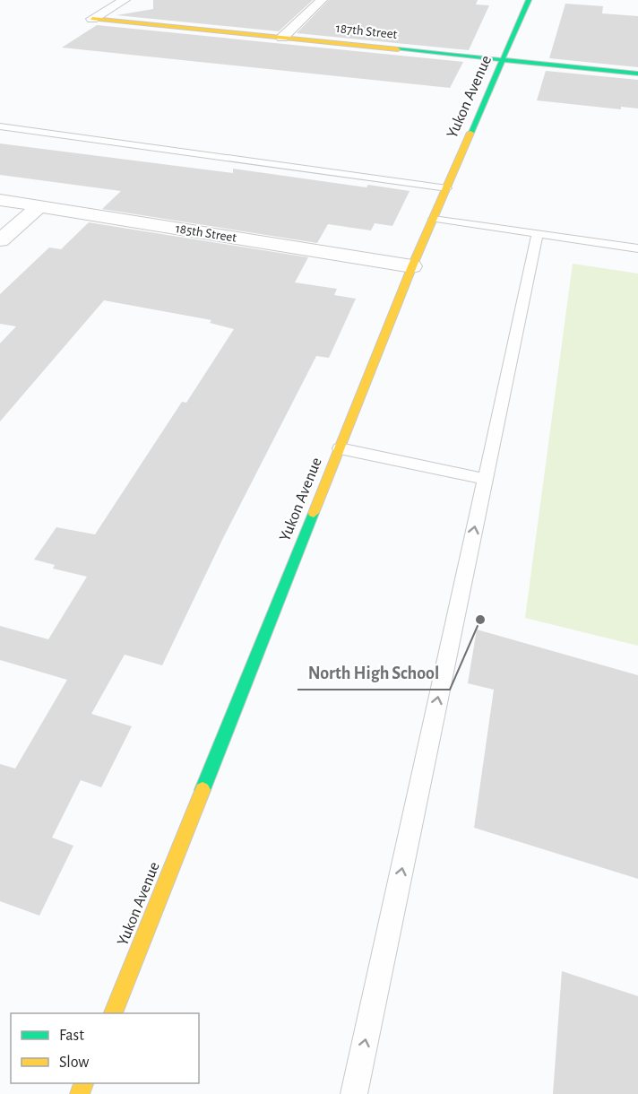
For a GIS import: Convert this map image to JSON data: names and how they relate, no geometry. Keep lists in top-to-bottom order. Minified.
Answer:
{"streets":{"street":["187th Street","Yukon Avenue","185th Street"]},"crossings":[["187th Street","Yukon Avenue"],["Yukon Avenue","185th Street"]],"places":["North High School"],"legend":["Fast","Slow"]}
